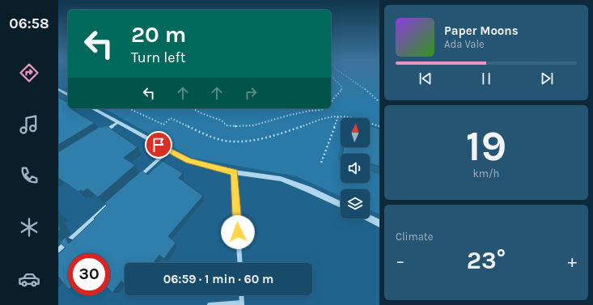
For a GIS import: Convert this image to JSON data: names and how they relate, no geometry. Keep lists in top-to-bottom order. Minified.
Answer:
{"north":"top","page":{"tabs":"06:58","turn":["20 m","Turn left"],"song":["Paper Moons","Ada Vale"],"tile":[["19","km/h"],"Climate"],"heat":["−","23°","+"],"limit":"30","trip":"06:59 · 1 min · 60 m"}}
